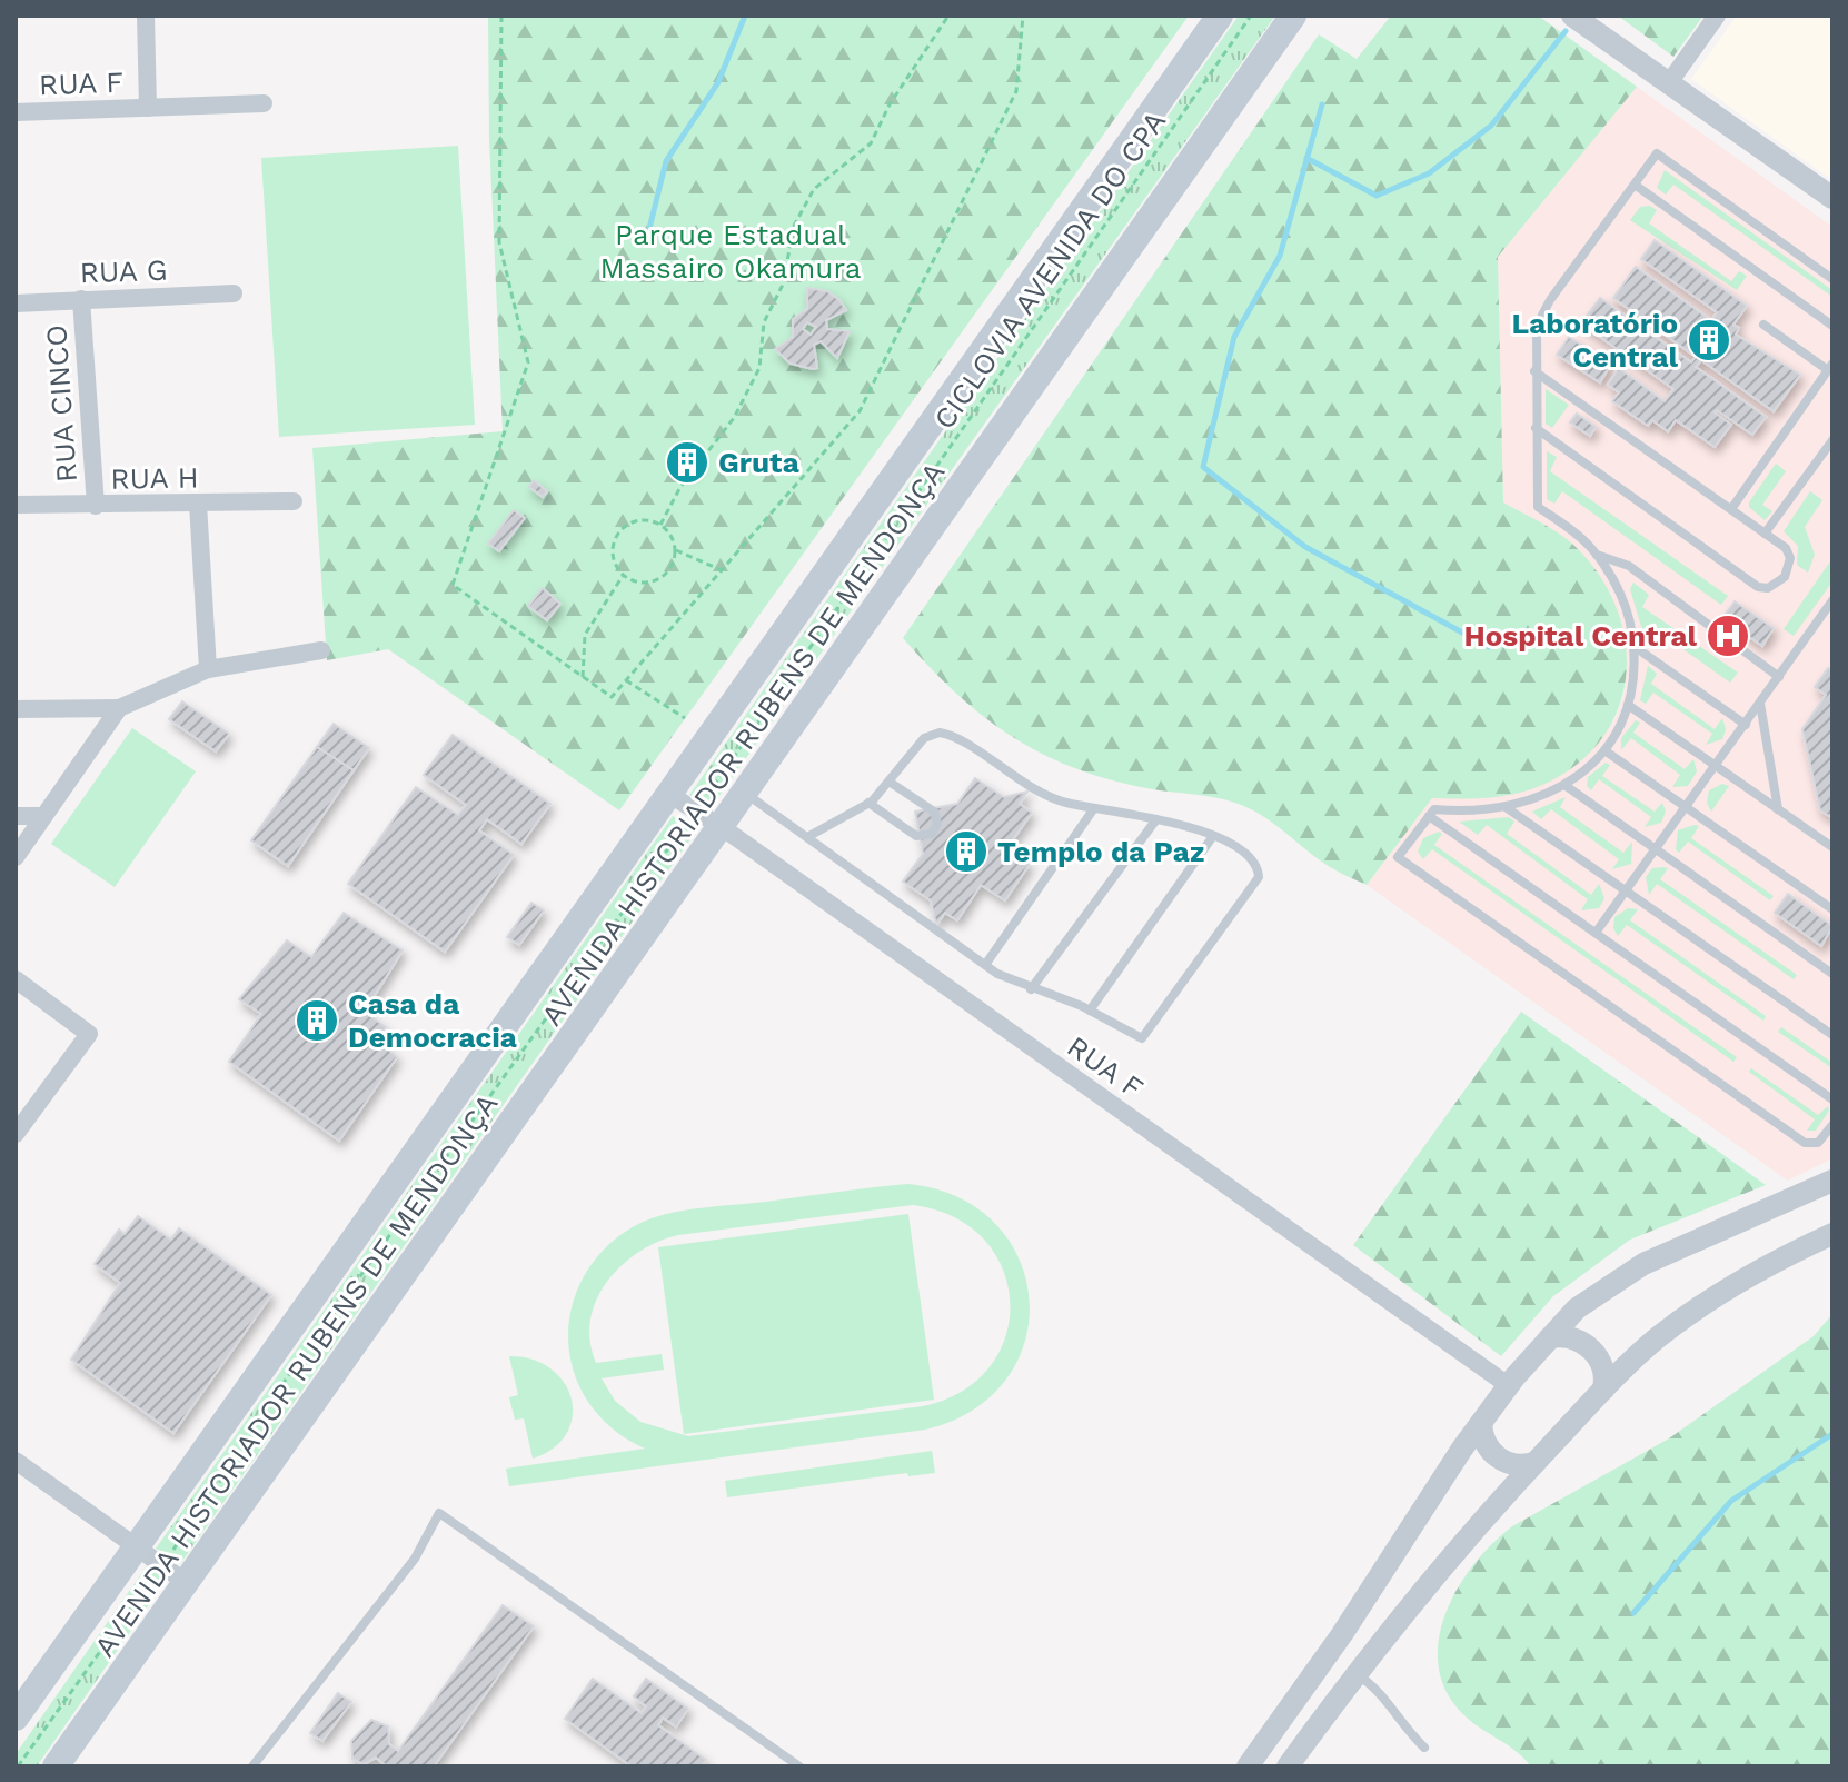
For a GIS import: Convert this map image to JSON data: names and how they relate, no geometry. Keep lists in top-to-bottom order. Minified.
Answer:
{"streets":{"main road":["AVENIDA HISTORIADOR RUBENS DE MENDONÇA"],"street":["RUA F","RUA G","RUA CINCO","RUA H"],"path":["CICLOVIA AVENIDA DO CPA"]},"crossings":[["RUA F","CICLOVIA AVENIDA DO CPA"],["RUA F","AVENIDA HISTORIADOR RUBENS DE MENDONÇA"],["RUA G","RUA CINCO"],["RUA CINCO","RUA H"]],"parks":["Parque Estadual Massairo Okamura"],"places":{"building":["Laboratório Central","Gruta","Templo da Paz","Casa da Democracia"],"hospital":["Hospital Central"]}}
